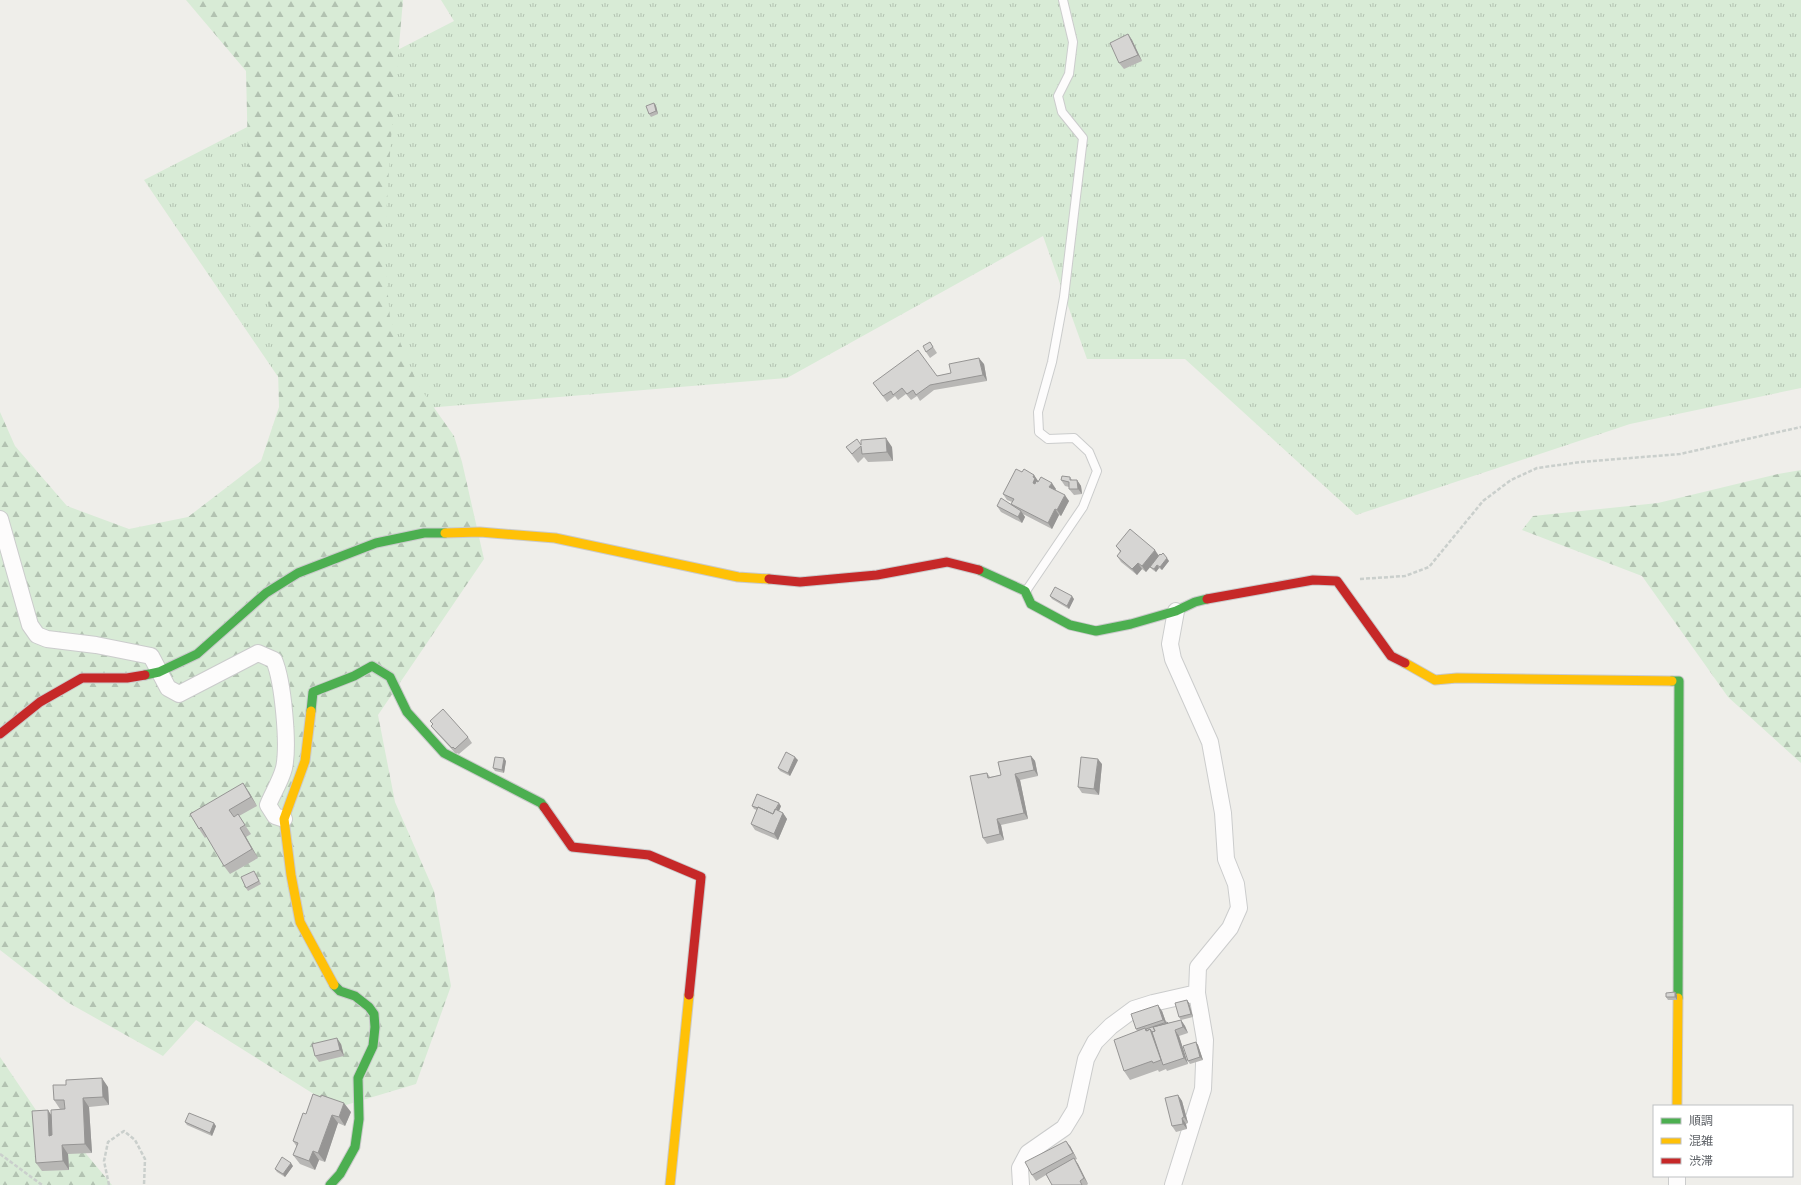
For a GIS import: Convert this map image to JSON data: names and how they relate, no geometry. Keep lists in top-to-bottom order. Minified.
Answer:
{"legend":["順調","混雑","渋滞"]}
